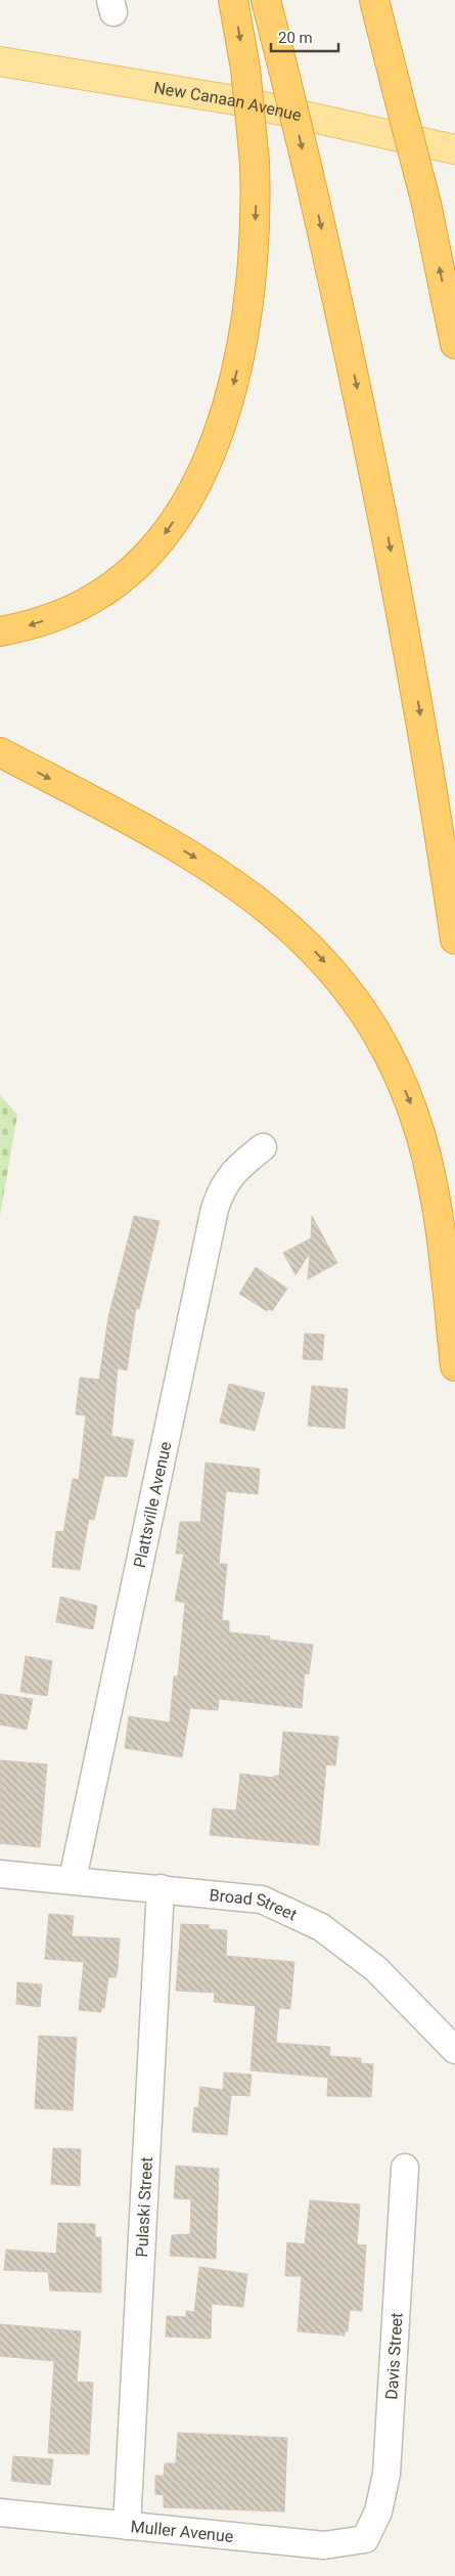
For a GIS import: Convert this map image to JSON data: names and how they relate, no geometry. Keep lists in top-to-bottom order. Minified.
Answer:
{"streets":{"main road":["New Canaan Avenue"],"street":["Plattsville Avenue","Broad Street","Pulaski Street","Davis Street","Muller Avenue"]},"crossings":[["Plattsville Avenue","Broad Street"],["Broad Street","Pulaski Street"],["Pulaski Street","Muller Avenue"],["Davis Street","Muller Avenue"]],"scale_bar":"20 m"}
